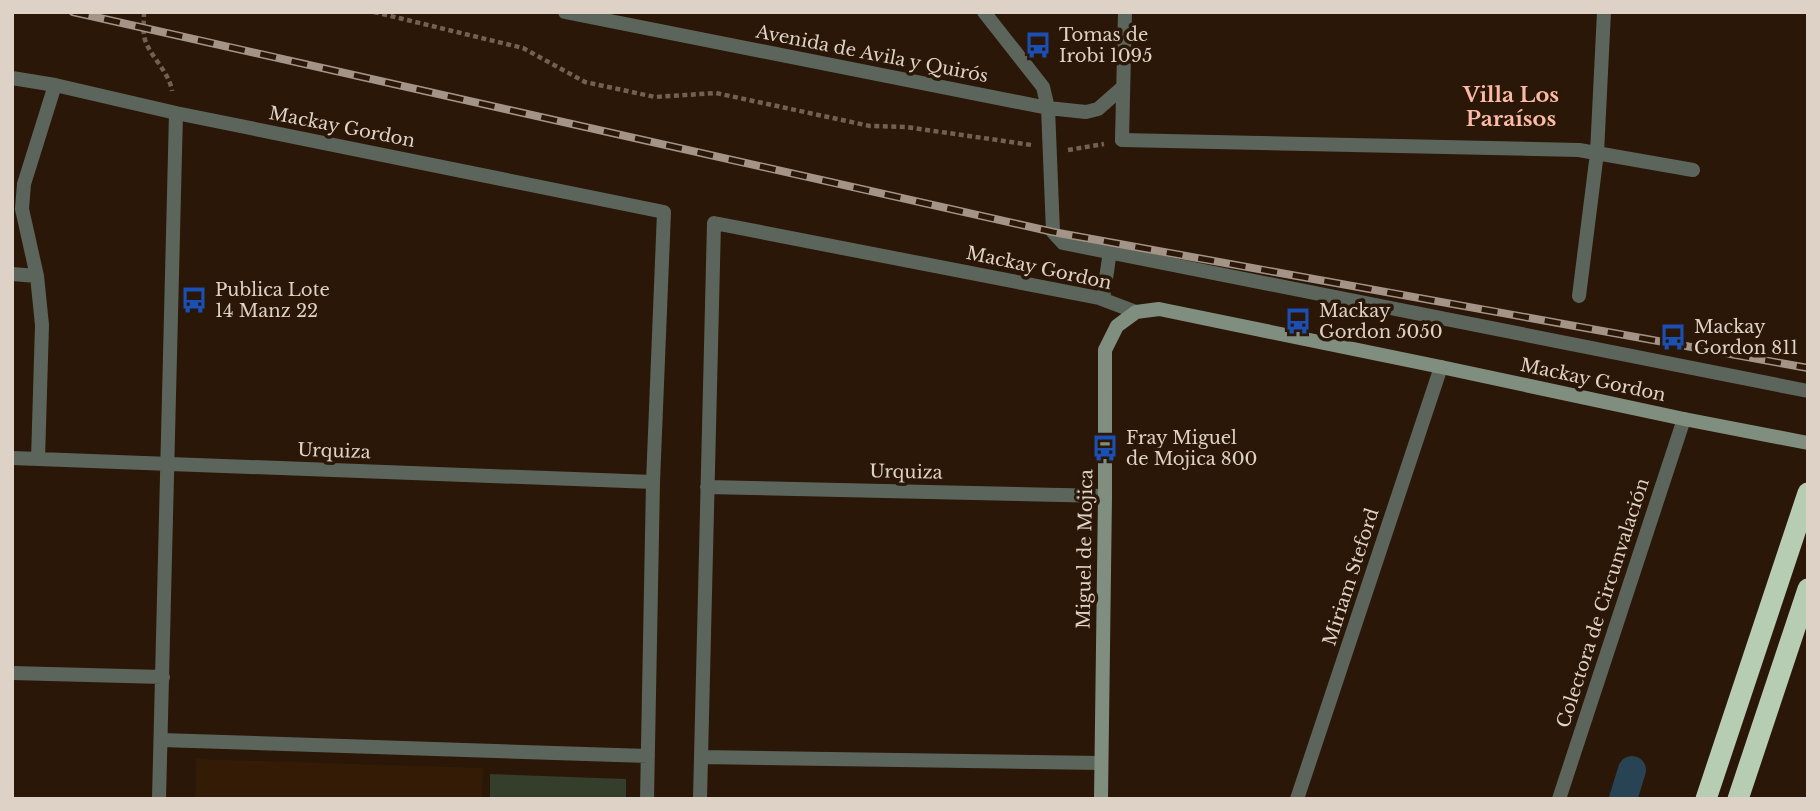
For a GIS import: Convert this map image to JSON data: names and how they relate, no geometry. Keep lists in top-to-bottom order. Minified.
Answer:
{"streets":{"main road":["Mackay Gordon","Miguel de Mojica"],"street":["Avenida de Avila y Quirós","Urquiza","Miriam Steford","Colectora de Circunvalación"]},"crossings":[["Mackay Gordon","Urquiza"],["Mackay Gordon","Miguel de Mojica"],["Mackay Gordon","Miriam Steford"],["Mackay Gordon","Colectora de Circunvalación"],["Urquiza","Miguel de Mojica"]],"districts":["Villa Los Paraísos"],"places":{"bus stop":["Tomas de Irobi 1095","Publica Lote 14 Manz 22","Mackay Gordon 5050","Mackay Gordon 811","Fray Miguel de Mojica 800"]}}
